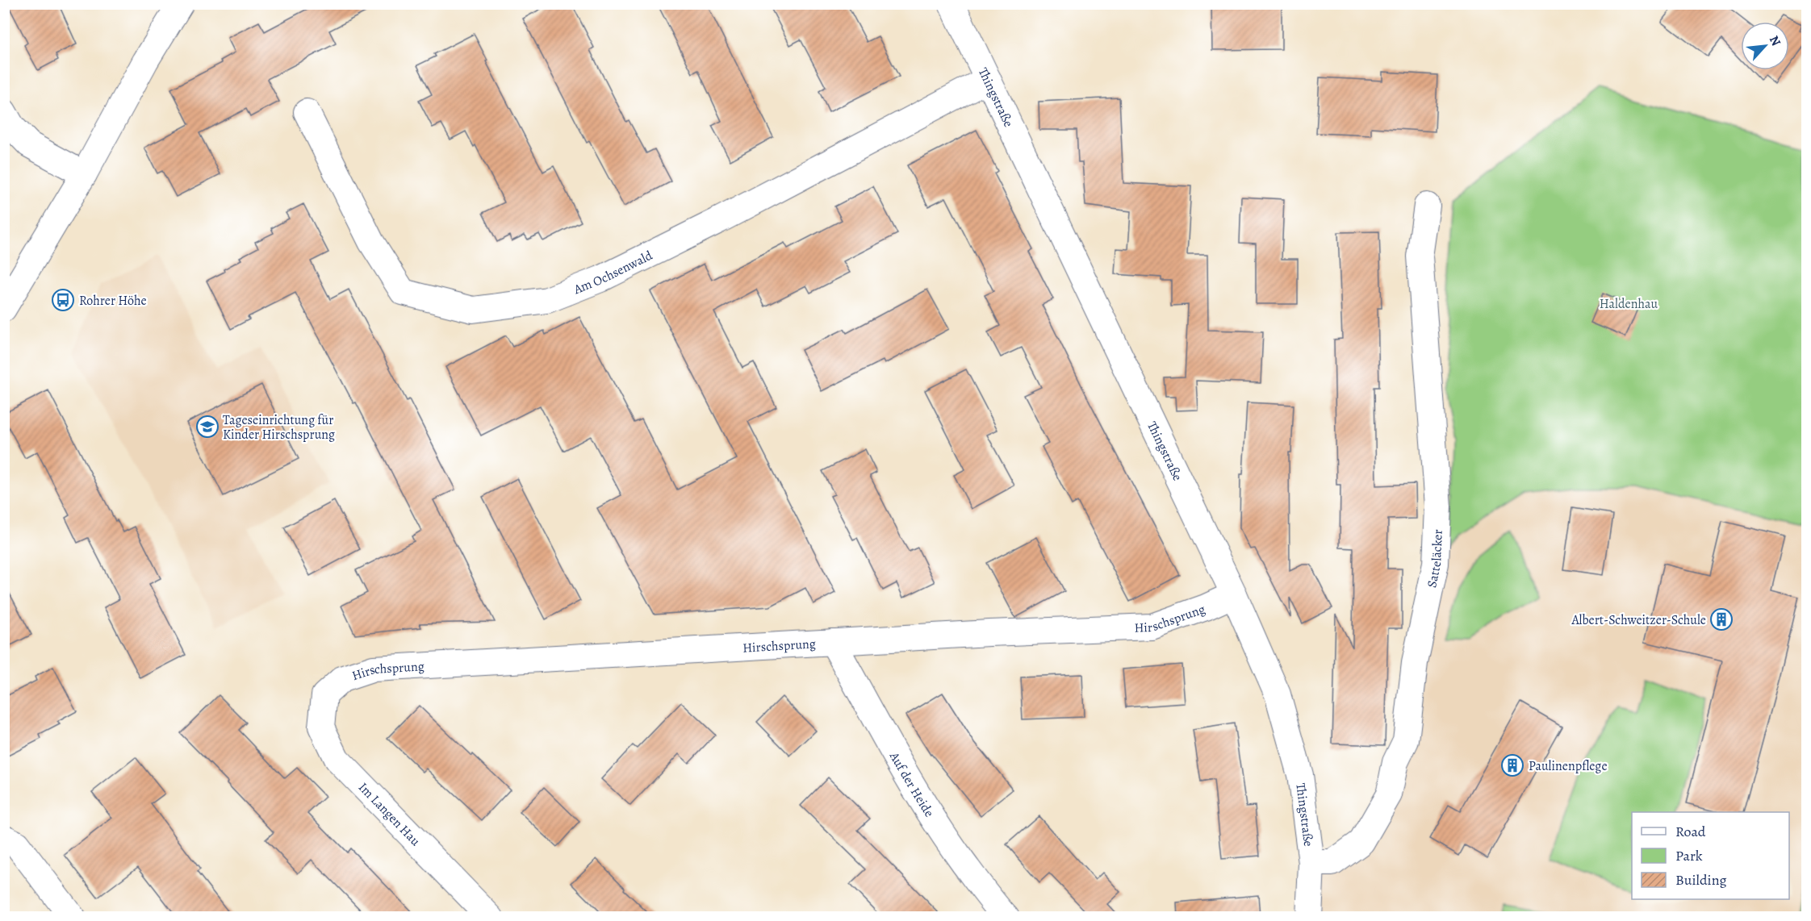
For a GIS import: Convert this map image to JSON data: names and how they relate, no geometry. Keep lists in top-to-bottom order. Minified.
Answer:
{"streets":{"street":["Thingstraße","Am Ochsenwald","Satteläcker","Hirschsprung","Auf der Heide","Im Langen Hau"]},"crossings":[["Thingstraße","Am Ochsenwald"],["Thingstraße","Satteläcker"],["Thingstraße","Hirschsprung"],["Hirschsprung","Auf der Heide"],["Hirschsprung","Im Langen Hau"]],"parks":["Haldenhau"],"places":{"bus stop":["Rohrer Höhe"],"school or university":["Tageseinrichtung für Kinder Hirschsprung"],"building":["Albert-Schweitzer-Schule","Paulinenpflege"]},"legend":["Road","Park","Building"],"north":"top right"}
